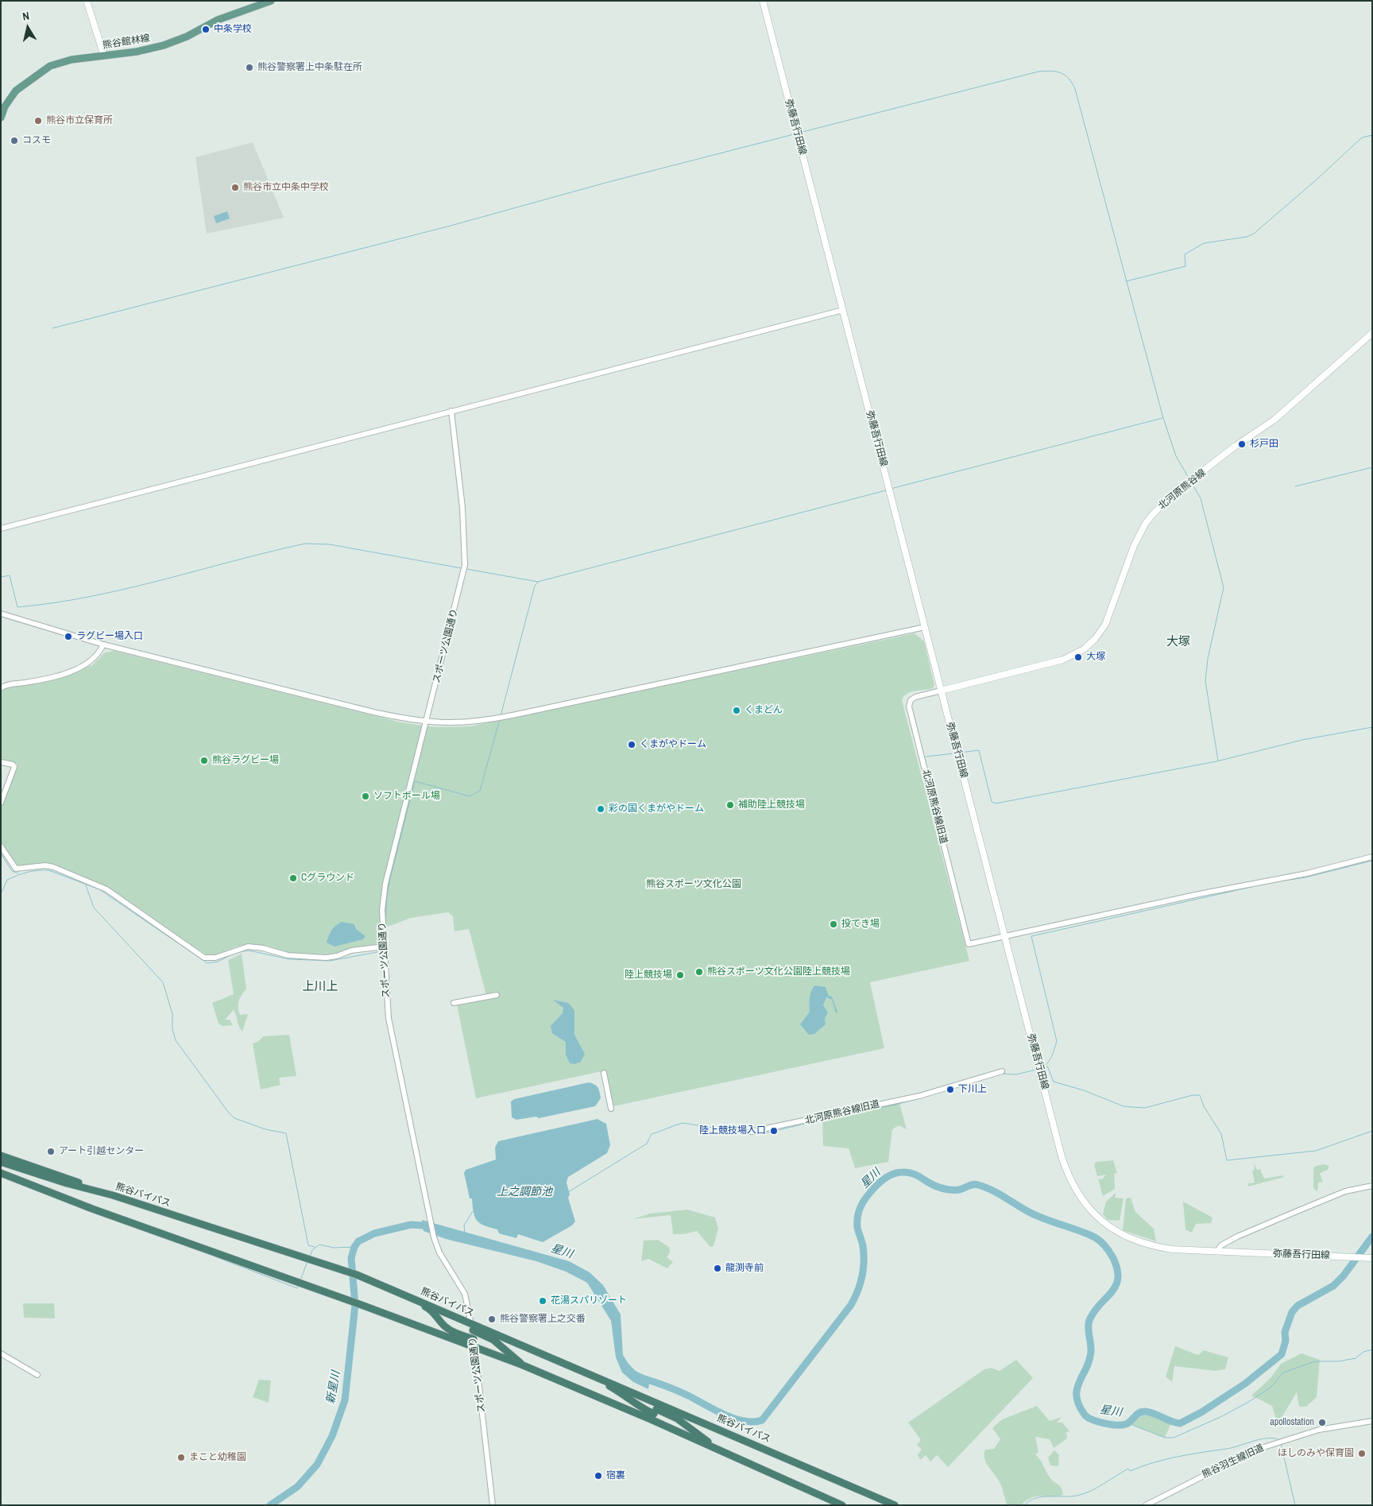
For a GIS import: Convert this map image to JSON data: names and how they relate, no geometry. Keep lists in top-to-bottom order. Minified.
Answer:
{"streets":{"highway":["熊谷バイパス"],"main road":["熊谷館林線","弥藤吾行田線","北河原熊谷線"],"street":["スポーツ公園通り","北河原熊谷線旧道","熊谷羽生線旧道"]},"crossings":[["弥藤吾行田線","北河原熊谷線"],["弥藤吾行田線","北河原熊谷線旧道"],["北河原熊谷線","北河原熊谷線旧道"],["スポーツ公園通り","熊谷バイパス"]],"districts":["大塚","上川上"],"water":["星川","上之調節池","新星川"],"parks":["熊谷スポーツ文化公園"],"places":["中条学校","熊谷警察署上中条駐在所","熊谷市立保育所","コスモ","熊谷市立中条中学校","杉戸田","ラグビー場入口","大塚","くまどん","くまがやドーム","熊谷ラグビー場","ソフトボール場","補助陸上競技場","彩の国くまがやドーム","Cグラウンド","投てき場","熊谷スポーツ文化公園陸上競技場","陸上競技場","下川上","陸上競技場入口","アート引越センター","龍渕寺前","花湯スパリゾート","熊谷警察署上之交番","apollostation","ほしのみや保育園","まこと幼稚園","宿裏"],"north":"top"}
